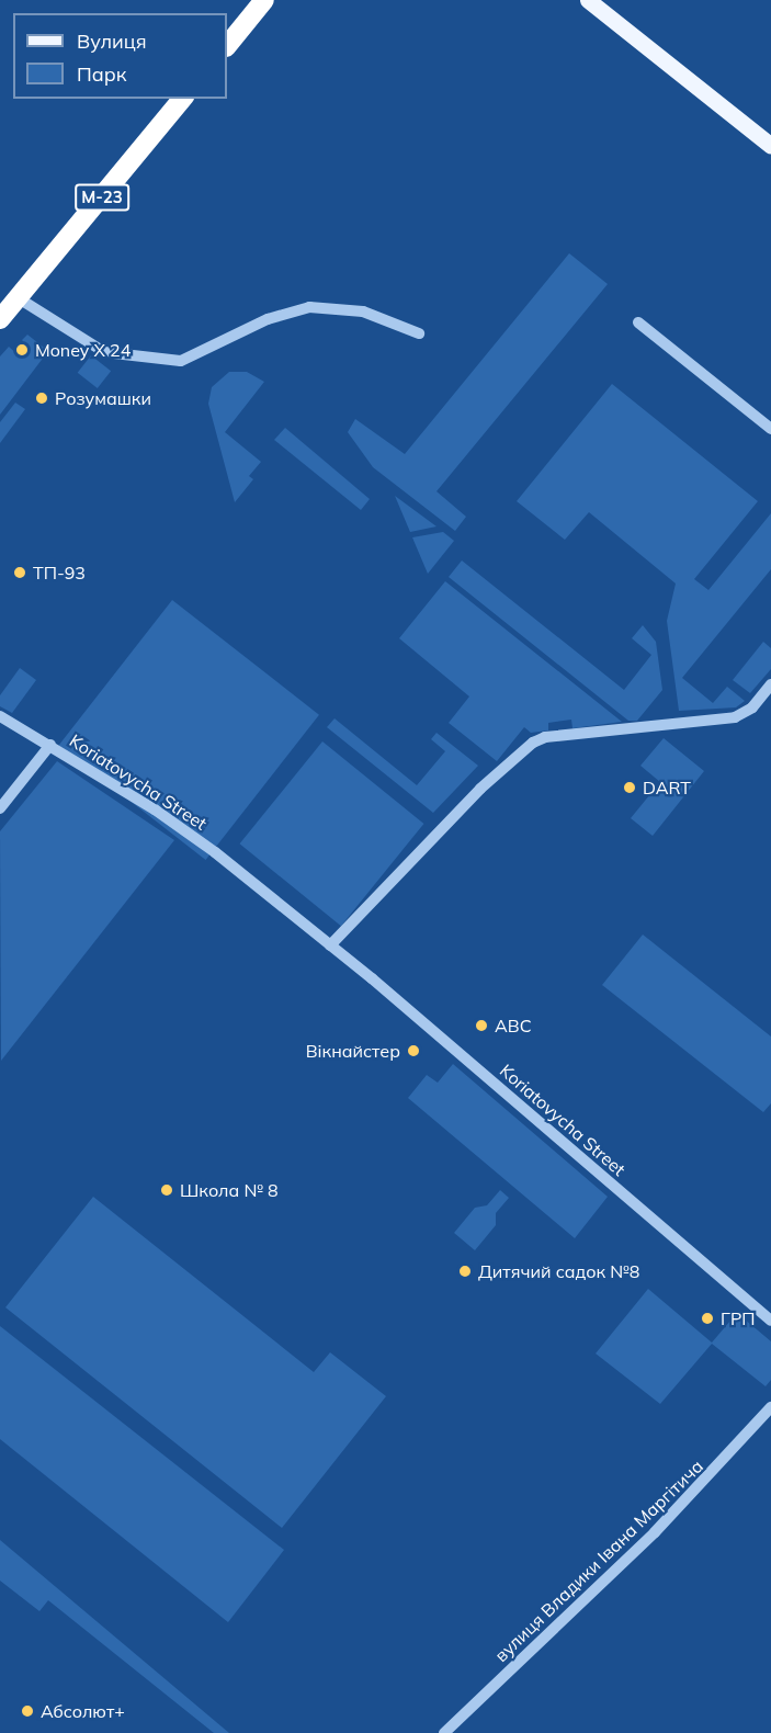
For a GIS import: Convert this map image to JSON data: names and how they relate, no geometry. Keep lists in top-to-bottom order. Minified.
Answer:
{"streets":{"highway":["М-23"],"street":["Koriatovycha Street","вулиця Владики Івана Маргітича"]},"places":["Money X 24","Розумашки","ТП-93","DART","ABC","Вікнайстер","Школа № 8","Дитячий садок №8","ГРП","Абсолют+"],"legend":["Вулиця","Парк"]}
